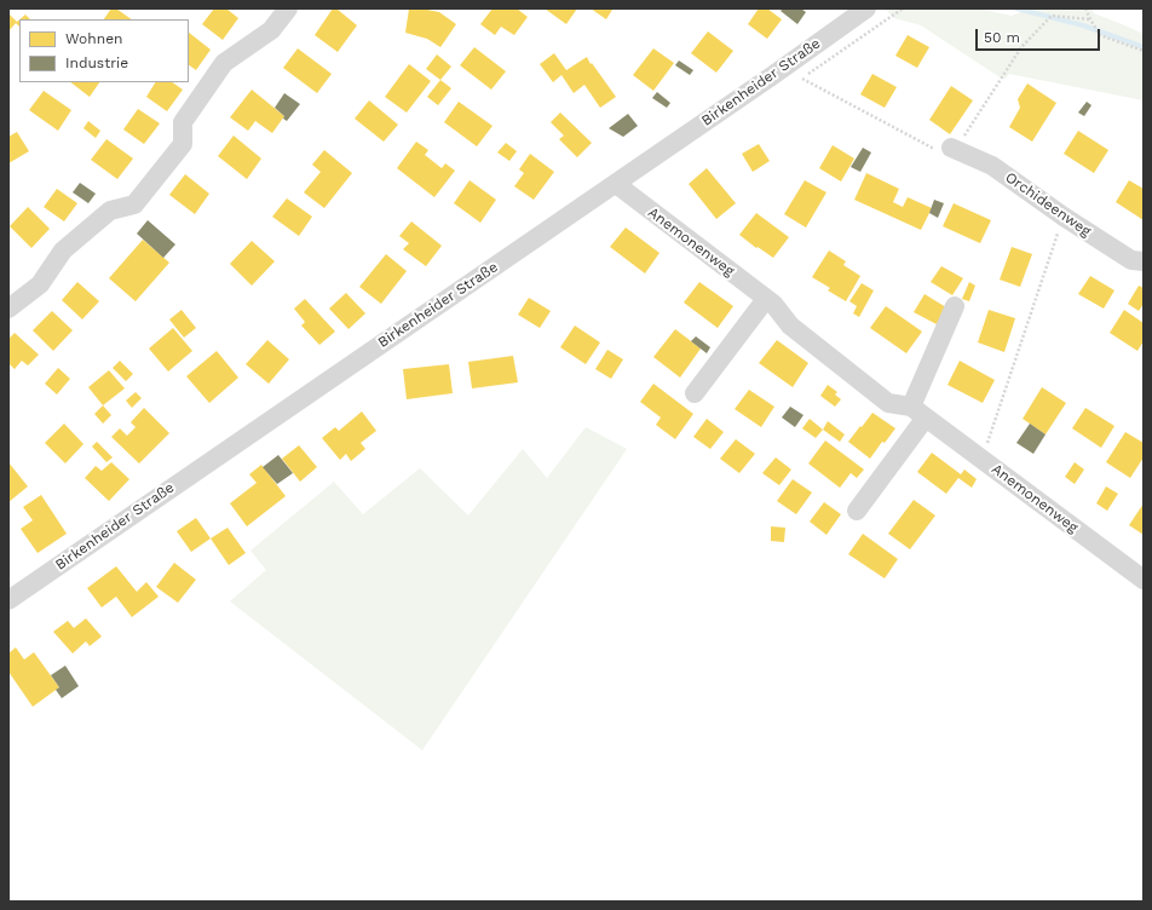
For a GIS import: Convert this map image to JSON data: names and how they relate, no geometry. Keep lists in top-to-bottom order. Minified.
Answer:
{"streets":{"street":["Birkenheider Straße","Orchideenweg","Anemonenweg"]},"crossings":[["Birkenheider Straße","Anemonenweg"]],"legend":["Wohnen","Industrie"],"scale_bar":"50 m"}
